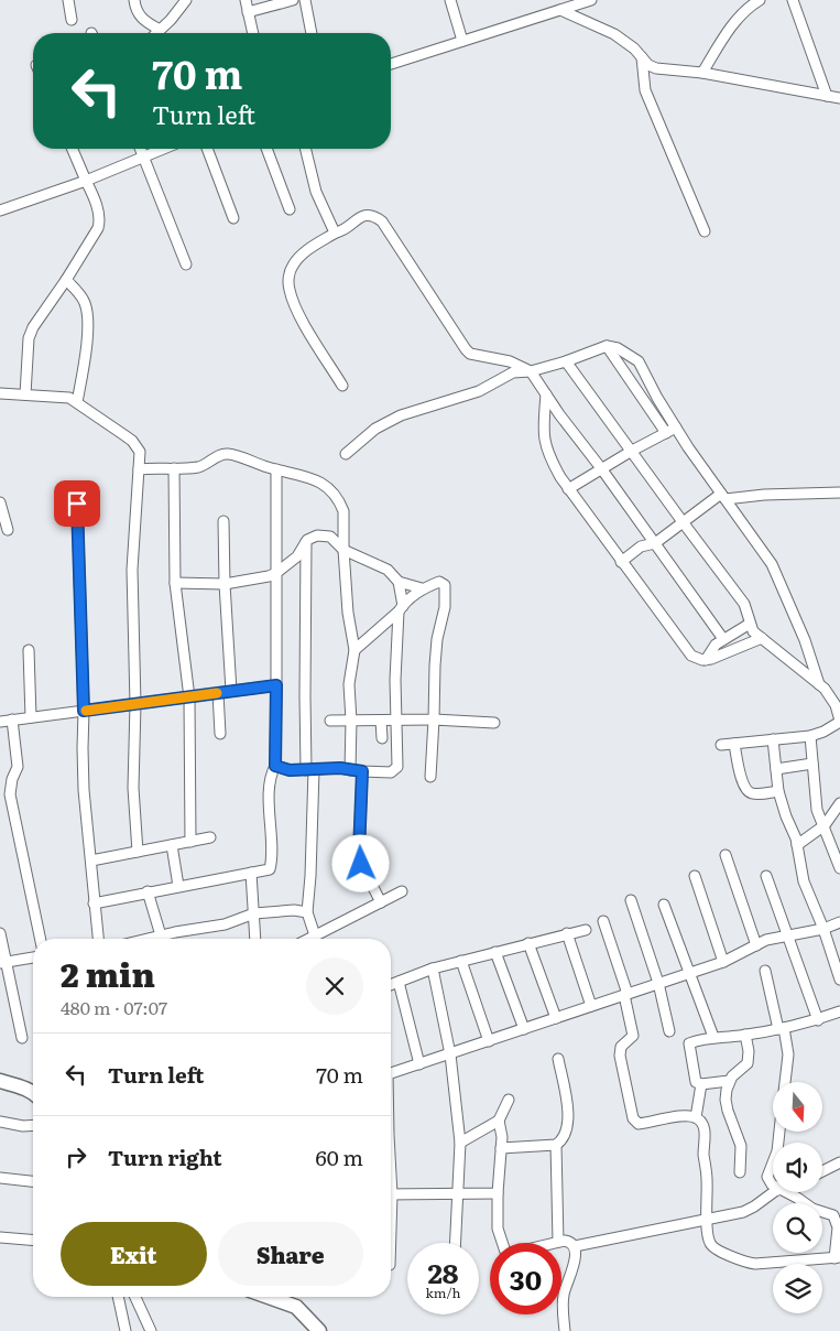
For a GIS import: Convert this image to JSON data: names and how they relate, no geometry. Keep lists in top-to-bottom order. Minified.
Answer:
{"north":"bottom","page":{"turn":["70 m","Turn left"],"heading":["2 min","480 m · 07:07"],"list":[{"name":"Turn left","value":"70 m"},{"name":"Turn right","value":"60 m"}],"buttons":["Exit","Share"],"speed":"28 km/h","limit":"30"}}
